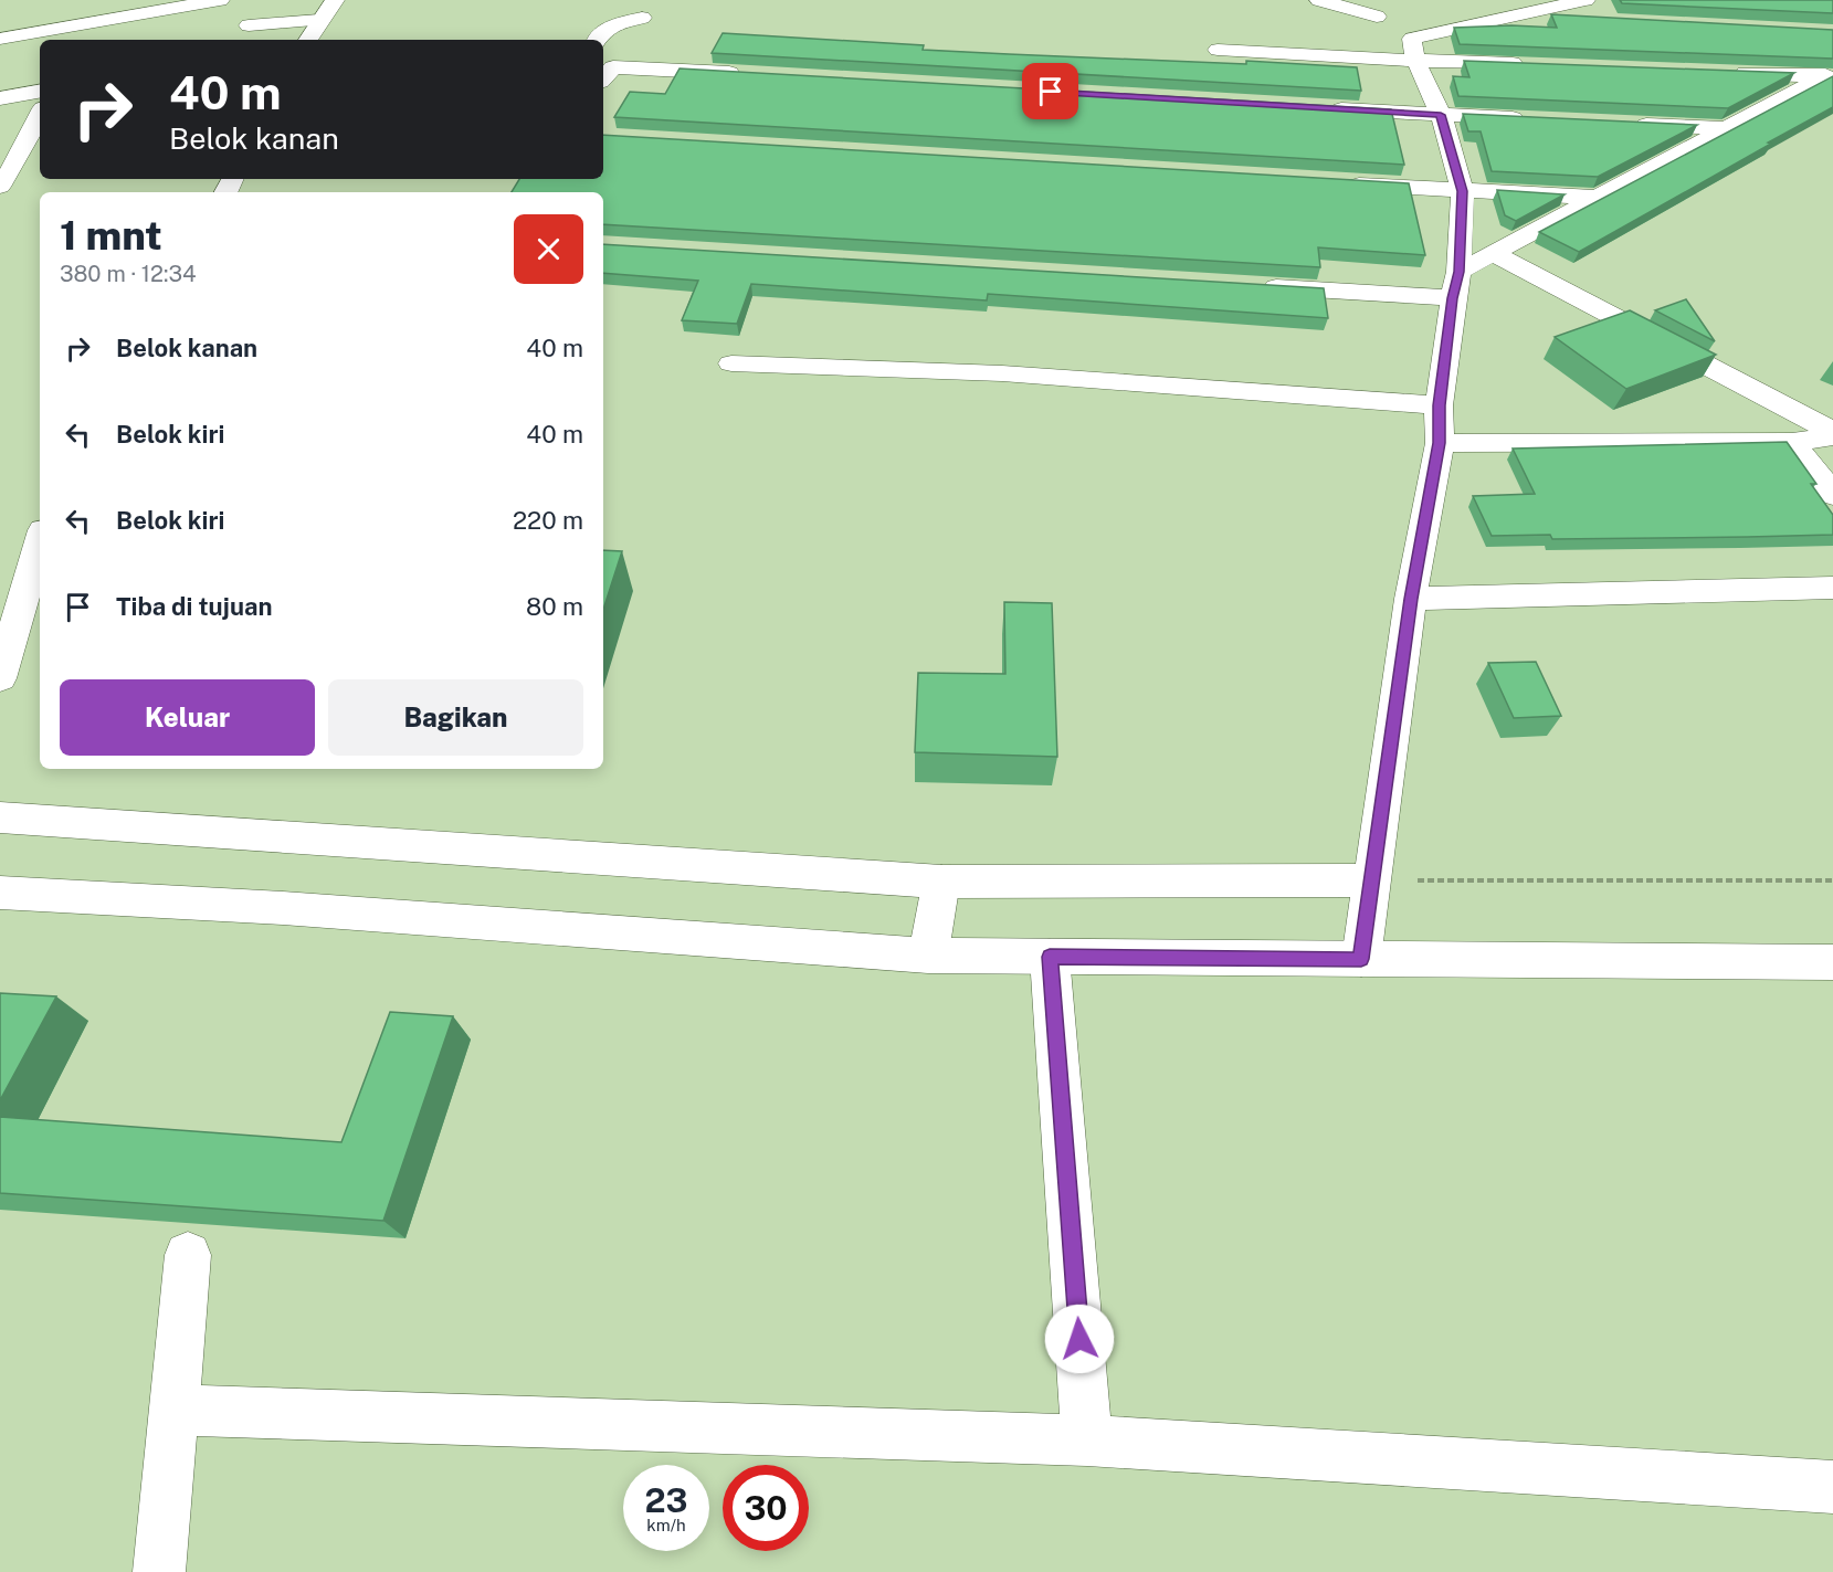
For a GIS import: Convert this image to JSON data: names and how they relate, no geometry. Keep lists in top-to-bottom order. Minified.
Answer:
{"page":{"turn":["40 m","Belok kanan"],"heading":["1 mnt","380 m · 12:34"],"list":[{"name":"Belok kanan","value":"40 m"},{"name":"Belok kiri","value":"40 m"},{"name":"Belok kiri","value":"220 m"},{"name":"Tiba di tujuan","value":"80 m"}],"buttons":["Keluar","Bagikan"],"speed":"23 km/h","limit":"30"}}
